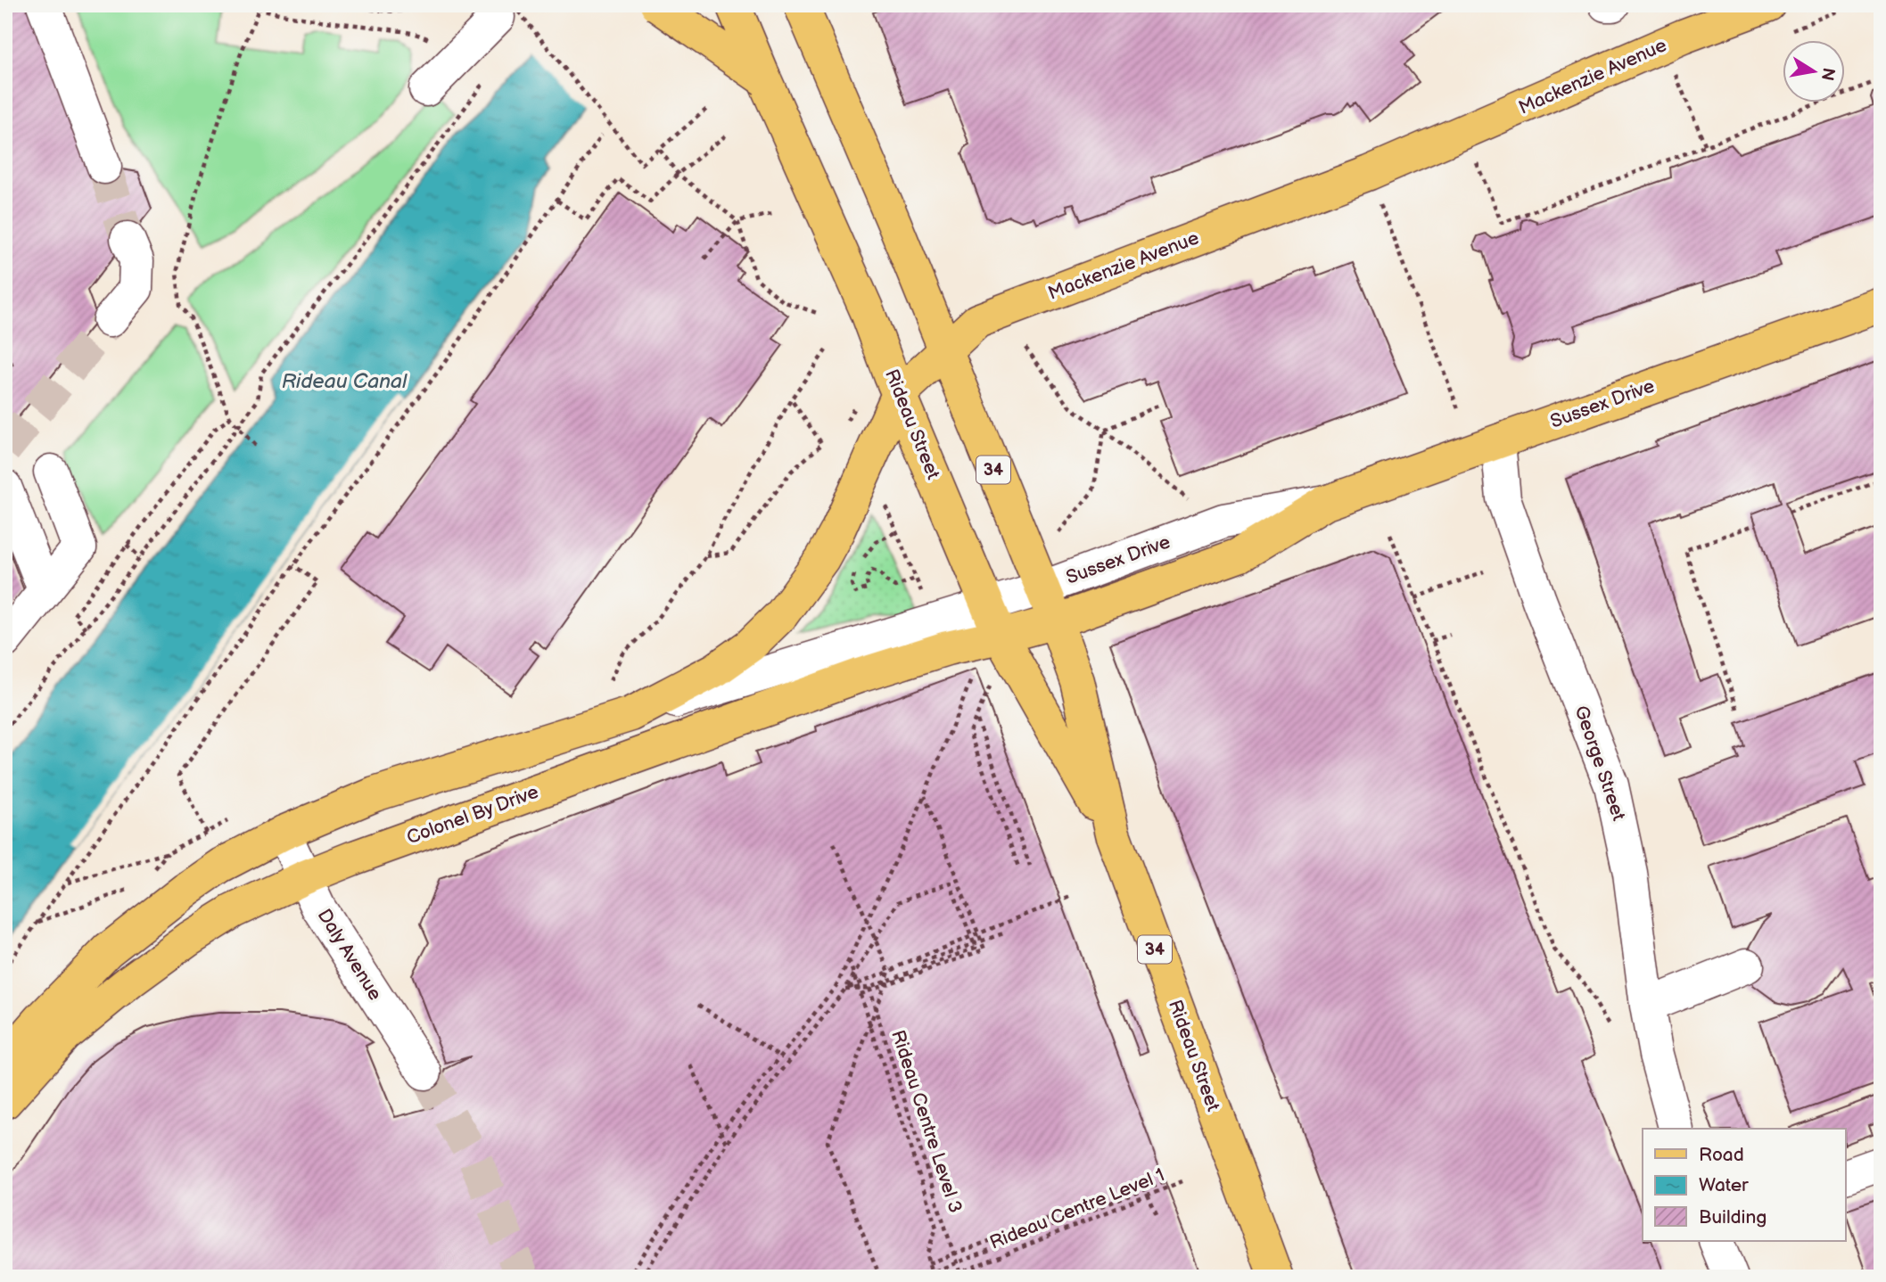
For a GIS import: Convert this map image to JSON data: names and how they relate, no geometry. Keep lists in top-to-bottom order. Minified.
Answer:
{"streets":{"main road":["Mackenzie Avenue","Sussex Drive","Rideau Street","34","Colonel By Drive"],"street":["George Street","Daly Avenue"],"path":["Rideau Centre Level 3","Rideau Centre Level 1"]},"crossings":[["Mackenzie Avenue","Rideau Street"],["Sussex Drive","Rideau Street"],["Sussex Drive","George Street"],["Sussex Drive","Colonel By Drive"],["Rideau Street","Colonel By Drive"],["Colonel By Drive","Daly Avenue"]],"water":["Rideau Canal"],"legend":["Road","Water","Building"],"north":"right"}
